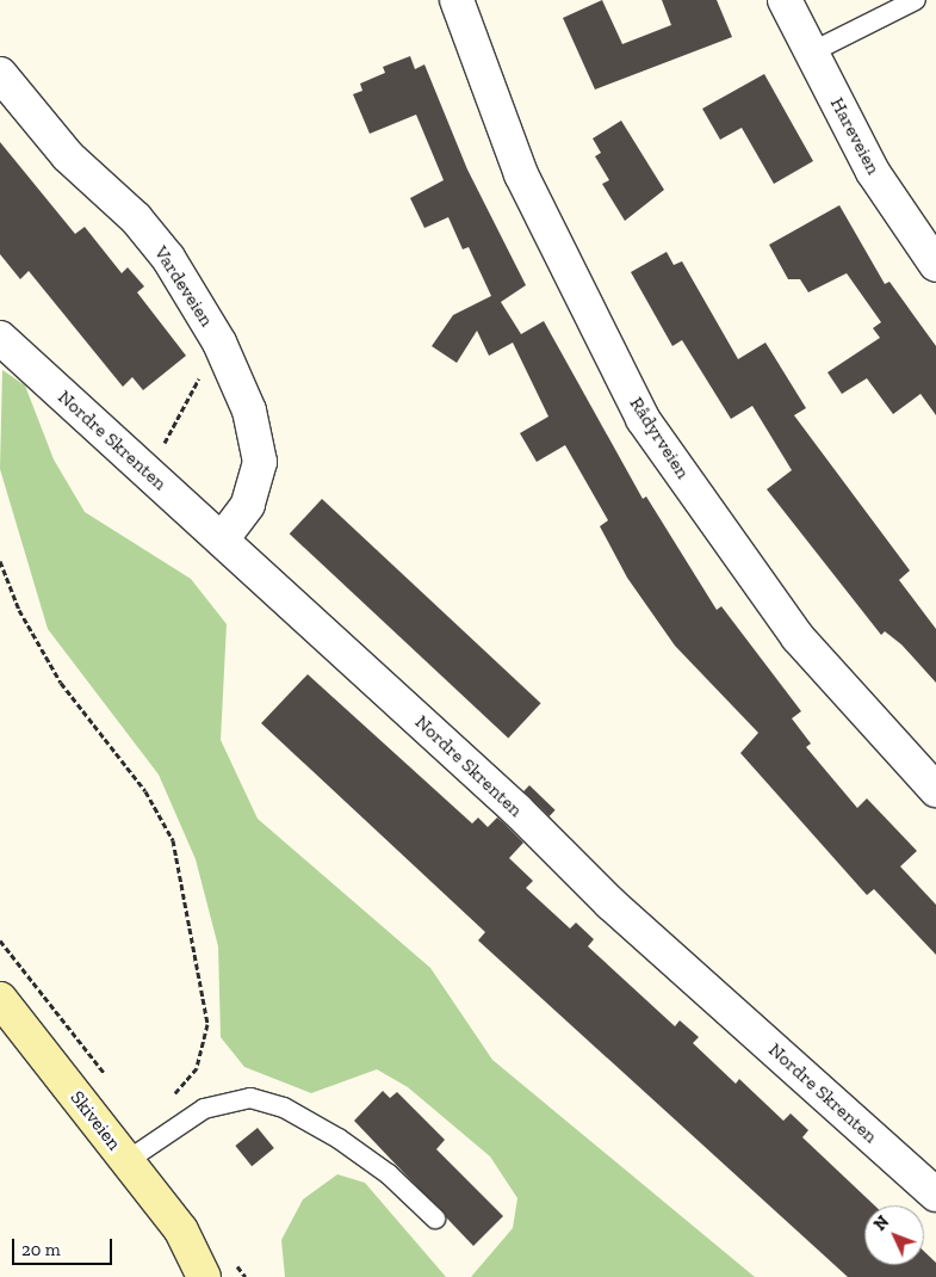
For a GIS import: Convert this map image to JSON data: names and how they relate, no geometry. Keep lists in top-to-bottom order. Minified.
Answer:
{"streets":{"main road":["Skiveien"],"street":["Hareveien","Vardeveien","Rådyrveien","Nordre Skrenten"]},"crossings":[["Vardeveien","Nordre Skrenten"]],"scale_bar":"20 m","north":"top left"}
